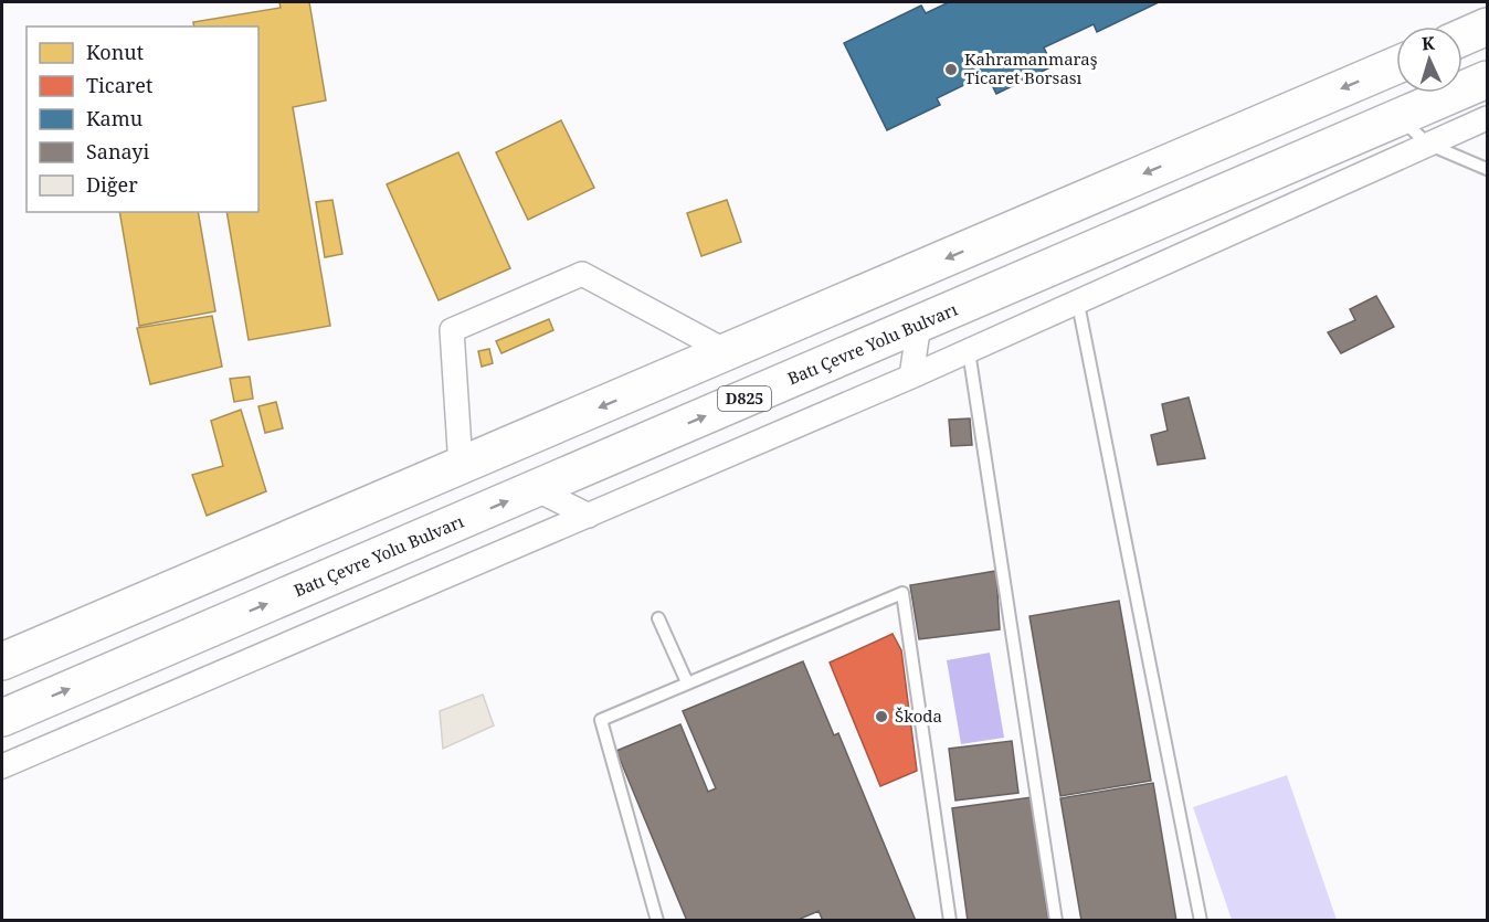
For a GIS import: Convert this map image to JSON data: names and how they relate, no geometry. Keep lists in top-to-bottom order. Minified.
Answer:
{"streets":{"highway":["Batı Çevre Yolu Bulvarı","D825"]},"places":["Kahramanmaraş Ticaret Borsası","Škoda"],"legend":["Konut","Ticaret","Kamu","Sanayi","Diğer"],"north":"top"}
